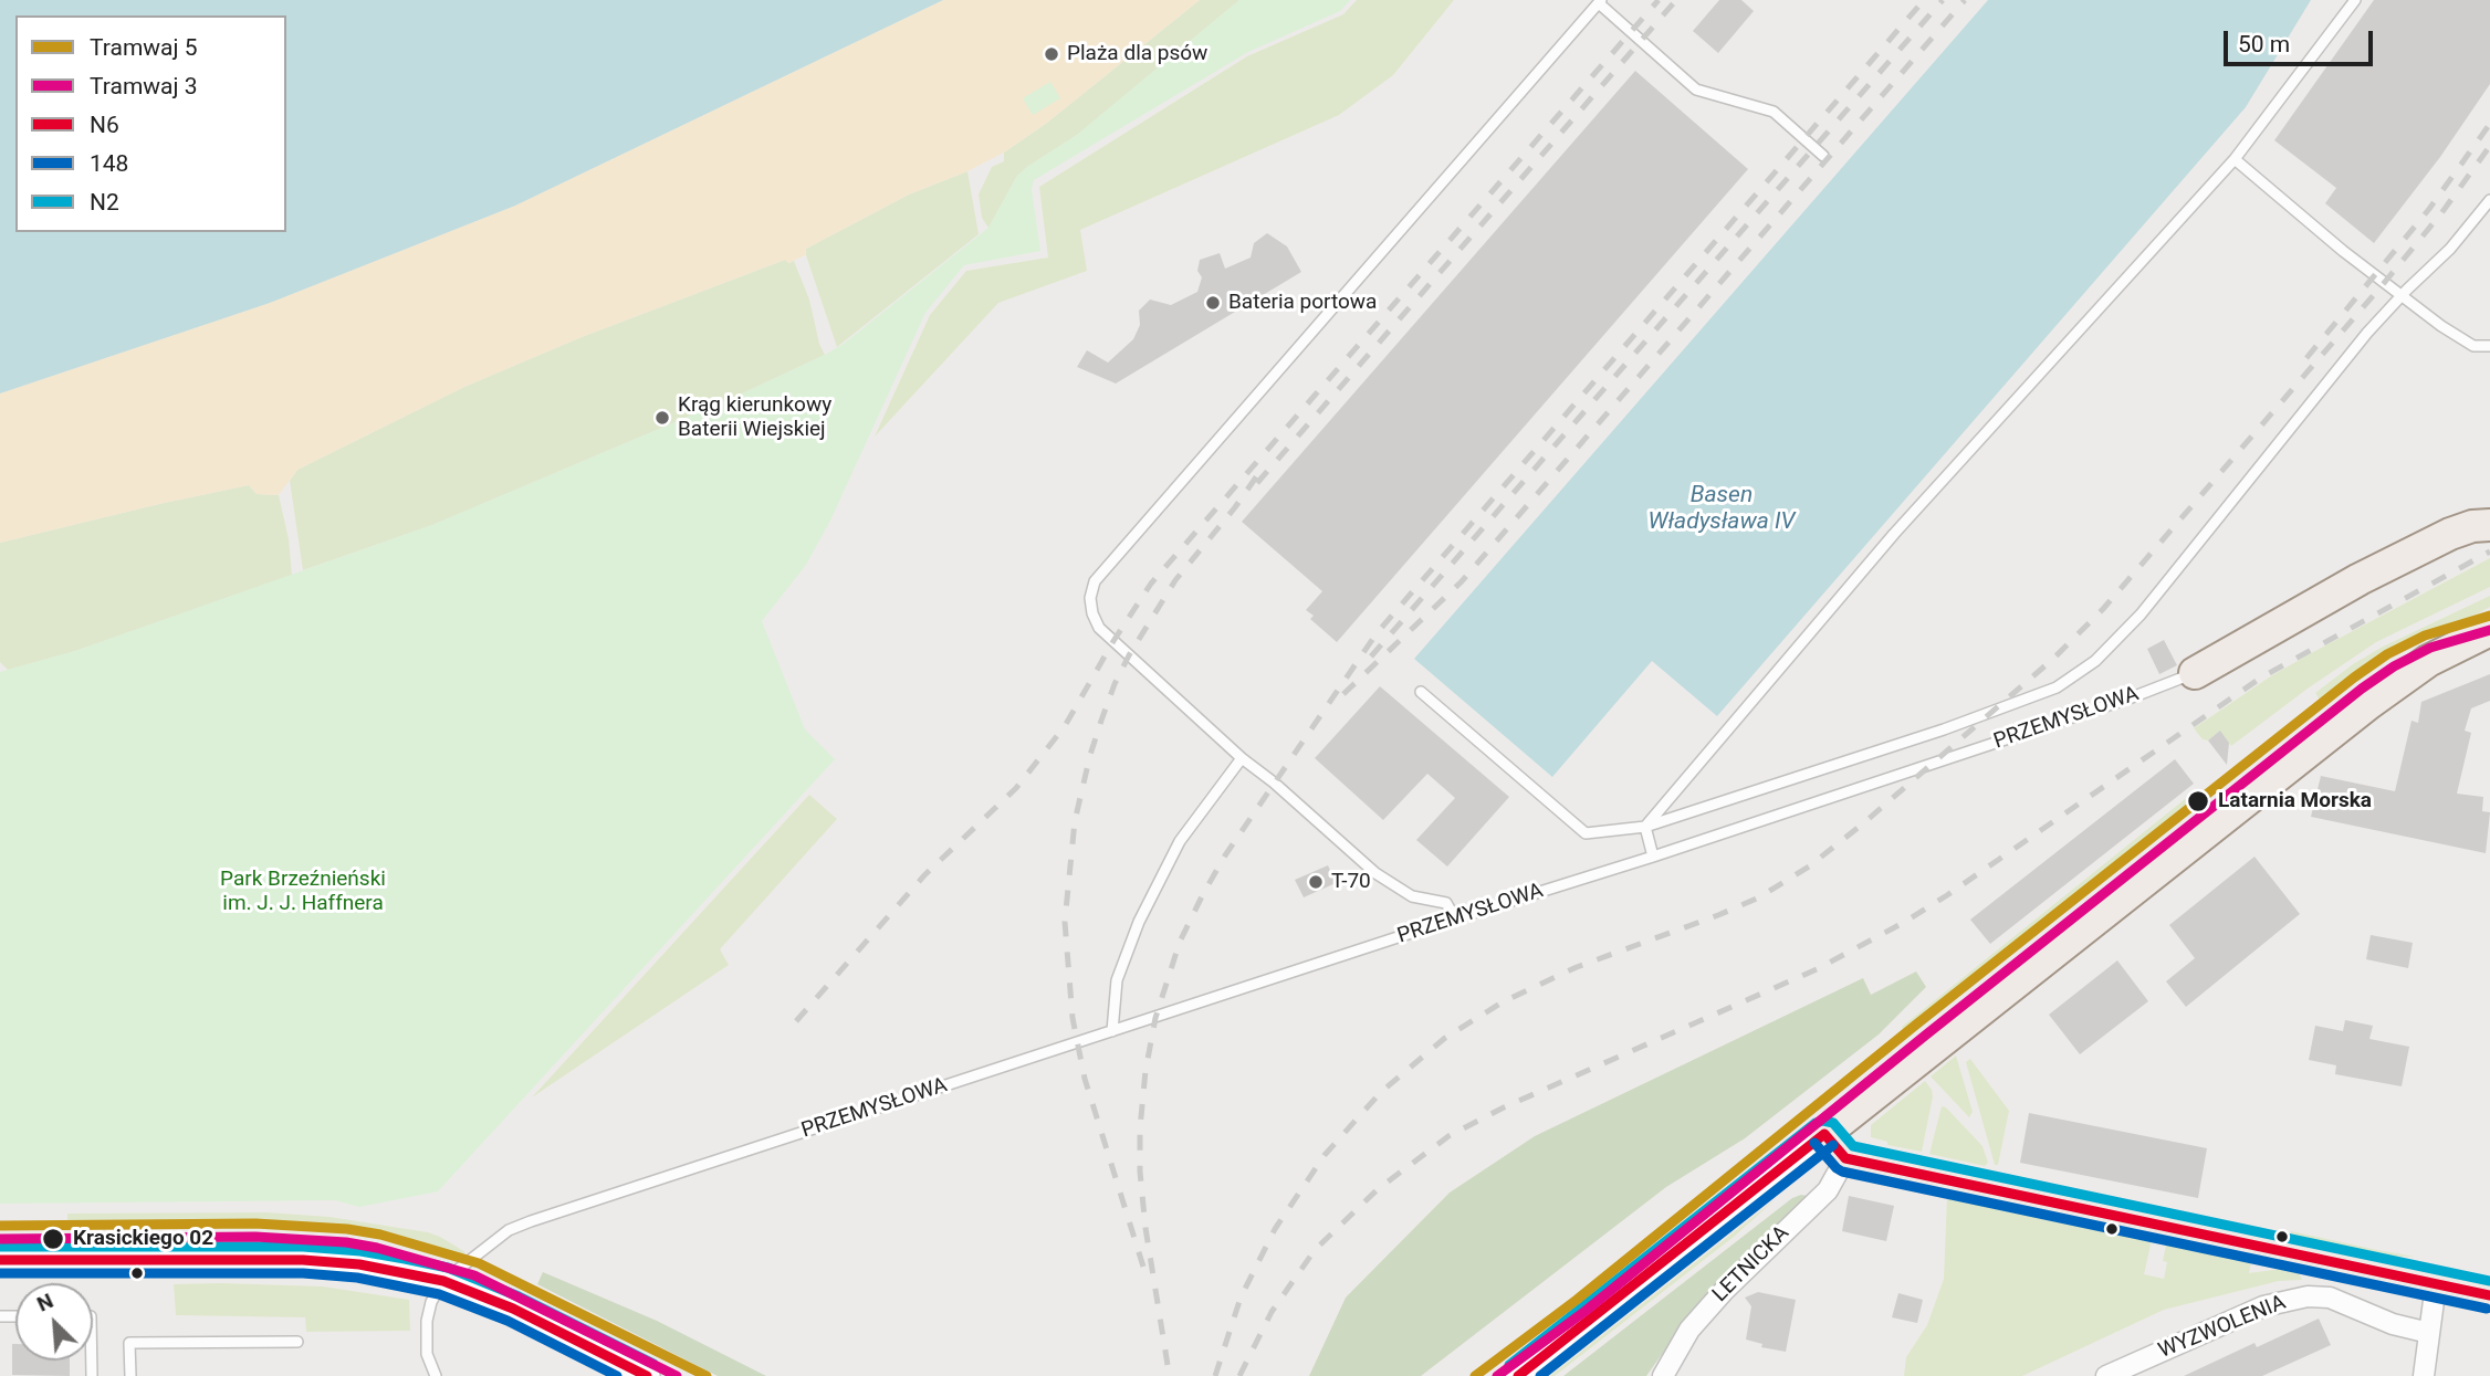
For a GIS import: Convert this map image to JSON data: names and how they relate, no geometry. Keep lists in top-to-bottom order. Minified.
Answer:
{"streets":{"main road":["PRZEMYSŁOWA"],"street":["LETNICKA","WYZWOLENIA"]},"water":["Basen Władysława IV"],"parks":["Park Brzeźnieński im. J. J. Haffnera"],"places":["Plaża dla psów","Bateria portowa","Krąg kierunkowy Baterii Wiejskiej","Latarnia Morska","T-70","Krasickiego 02"],"lines":["tram line 5","tram line 3","transit line N2","transit line N6","transit line 148"],"legend":["Tramwaj 5","Tramwaj 3","N6","148","N2"],"scale_bar":"50 m","north":"top left"}
